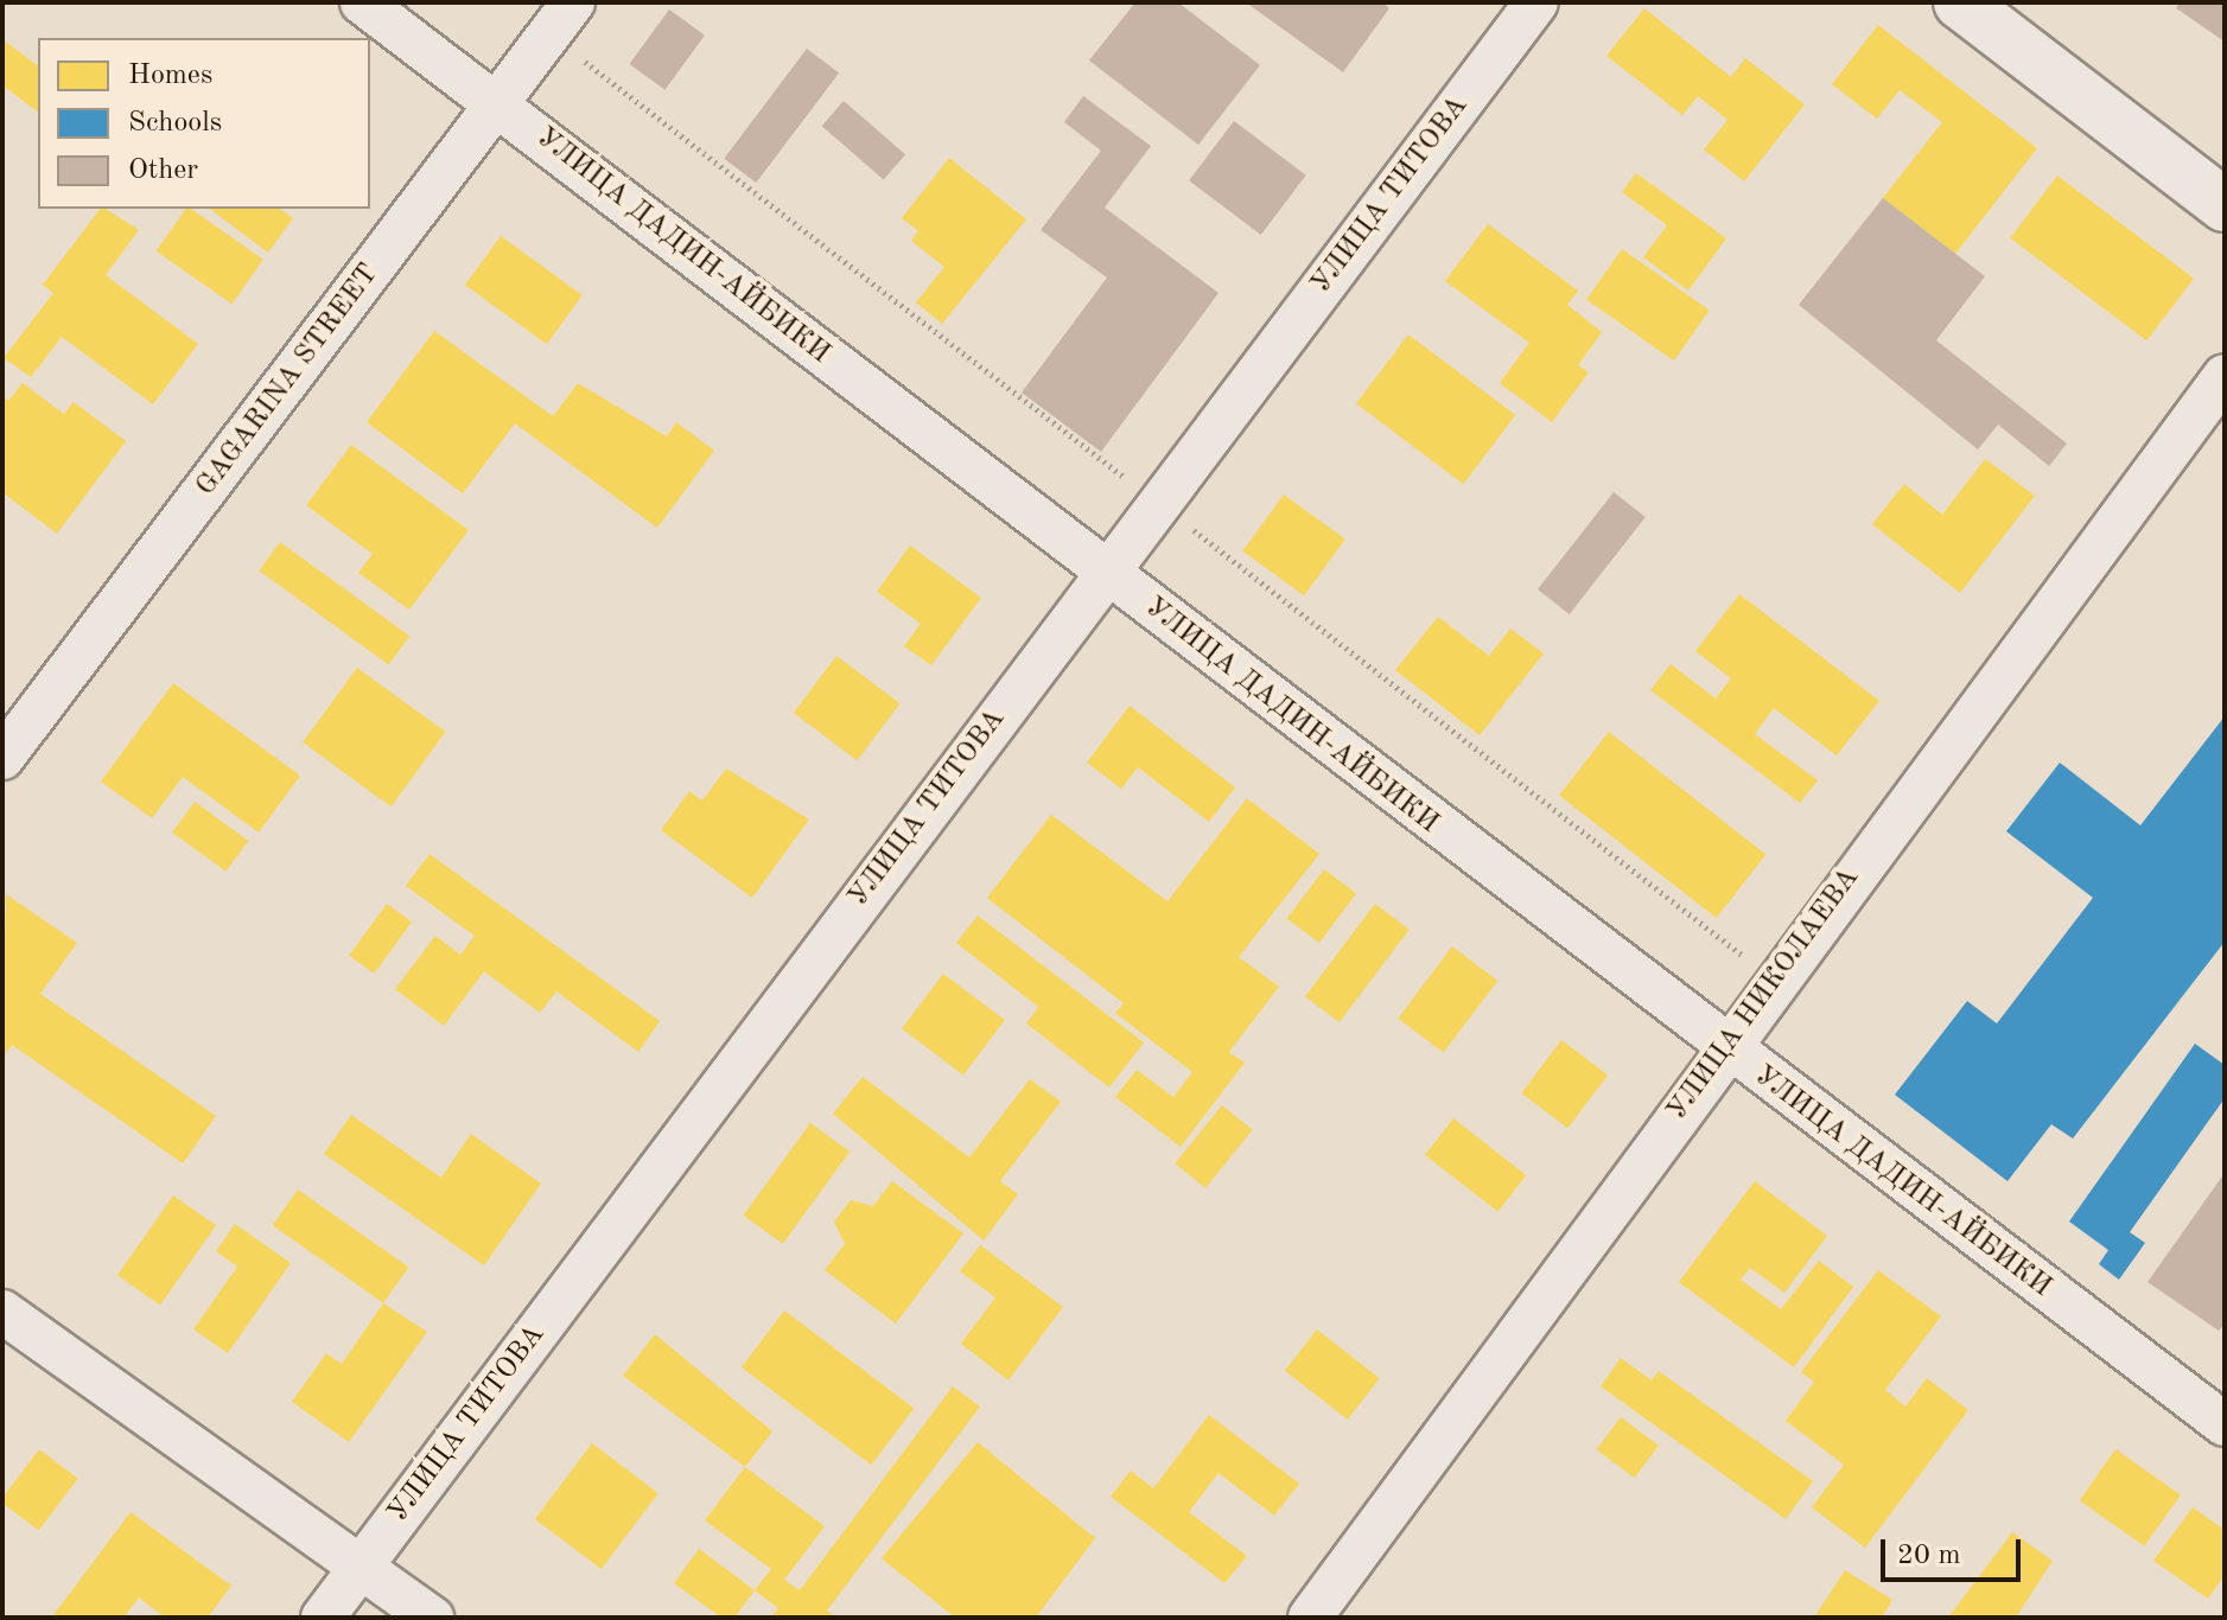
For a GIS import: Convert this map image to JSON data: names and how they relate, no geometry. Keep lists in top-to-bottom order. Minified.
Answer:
{"streets":{"street":["УЛИЦА ТИТОВА","УЛИЦА ДАДИН-АЙБИКИ","GAGARINA STREET","УЛИЦА НИКОЛАЕВА"]},"crossings":[["УЛИЦА ТИТОВА","УЛИЦА ДАДИН-АЙБИКИ"],["УЛИЦА ДАДИН-АЙБИКИ","GAGARINA STREET"],["УЛИЦА ДАДИН-АЙБИКИ","УЛИЦА НИКОЛАЕВА"]],"legend":["Homes","Schools","Other"],"scale_bar":"20 m"}
